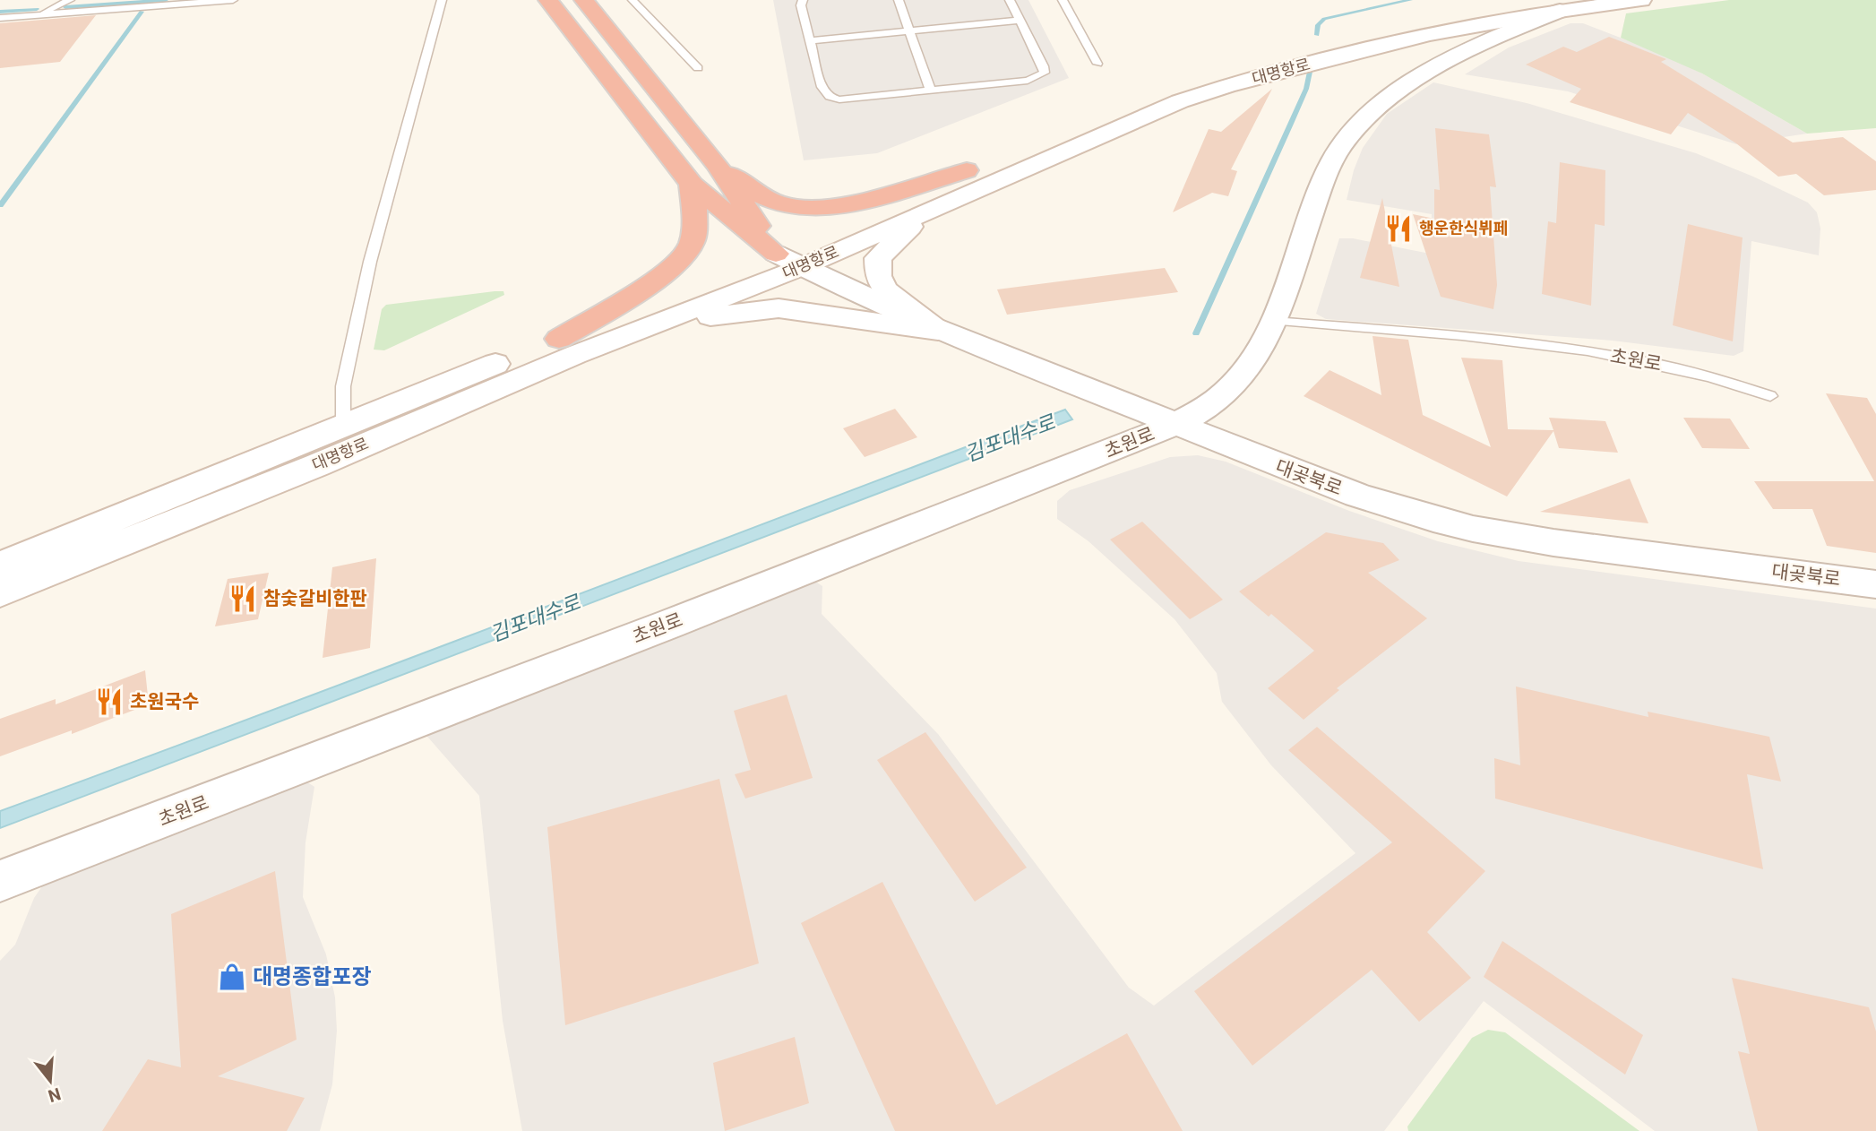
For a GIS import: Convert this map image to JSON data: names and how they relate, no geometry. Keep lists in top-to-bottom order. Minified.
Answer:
{"streets":{"main road":["대명항로","초원로","대곶북로"]},"crossings":[["대명항로","초원로"],["대명항로","대곶북로"],["초원로","대곶북로"]],"water":["김포대수로"],"places":{"restaurant":["행운한식뷔페","참숯갈비한판","초원국수"],"shop":["대명종합포장"]},"north":"bottom"}
